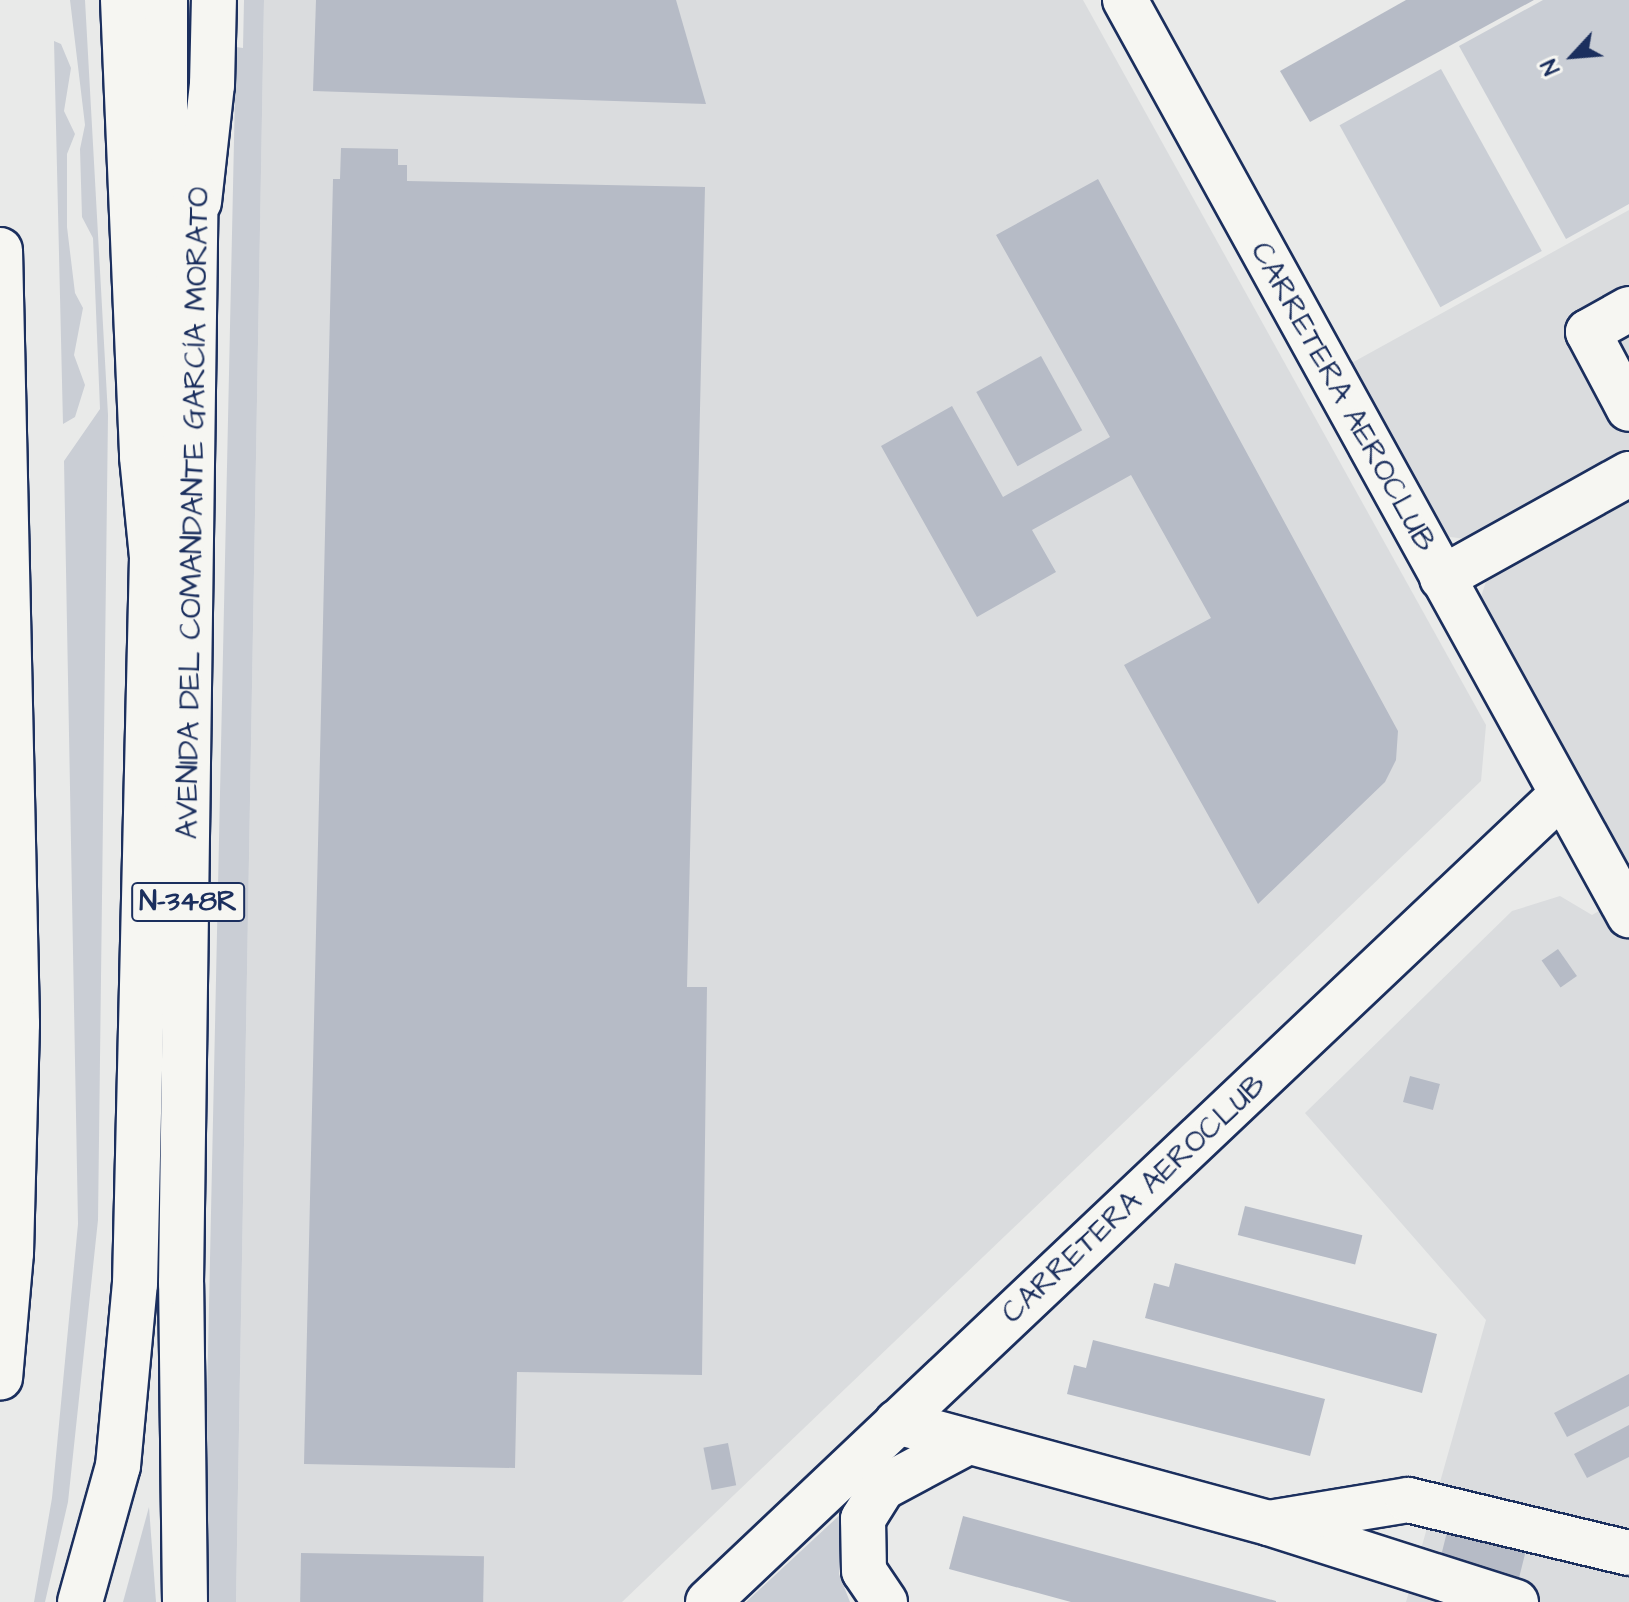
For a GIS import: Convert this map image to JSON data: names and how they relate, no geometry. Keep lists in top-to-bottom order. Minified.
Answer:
{"streets":{"main road":["CARRETERA AEROCLUB","AVENIDA DEL COMANDANTE GARCÍA MORATO","N-348R"]},"north":"bottom left"}
